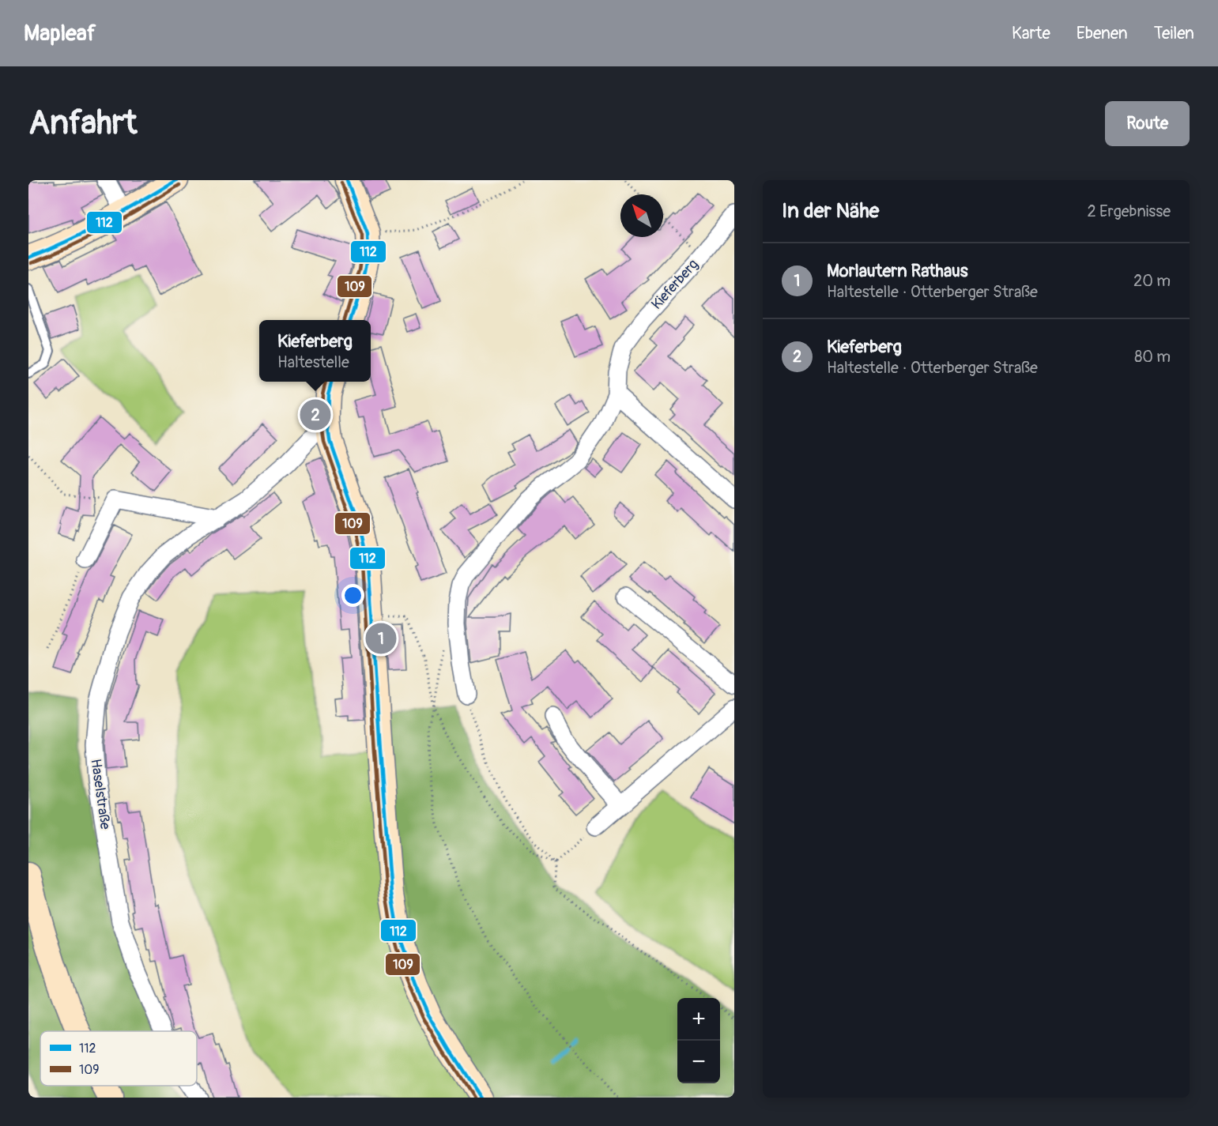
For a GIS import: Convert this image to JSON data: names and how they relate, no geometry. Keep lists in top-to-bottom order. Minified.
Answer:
{"streets":{"street":["Kieferberg","Haselstraße"]},"lines":["transit line 112","transit line 109"],"legend":["112","109"],"north":"top left","page":{"header":"Mapleaf","nav":["Karte","Ebenen","Teilen"],"buttons":"Route","title":"Anfahrt","heading":["In der Nähe","2 Ergebnisse"],"list":[{"mark":"1","name":"Morlautern Rathaus","note":"Haltestelle · Otterberger Straße","value":"20 m"},{"mark":"2","name":"Kieferberg","note":"Haltestelle · Otterberger Straße","value":"80 m"}],"popup":["Kieferberg","Haltestelle"],"pins":["2","1"],"map_buttons":["+","−"]}}
